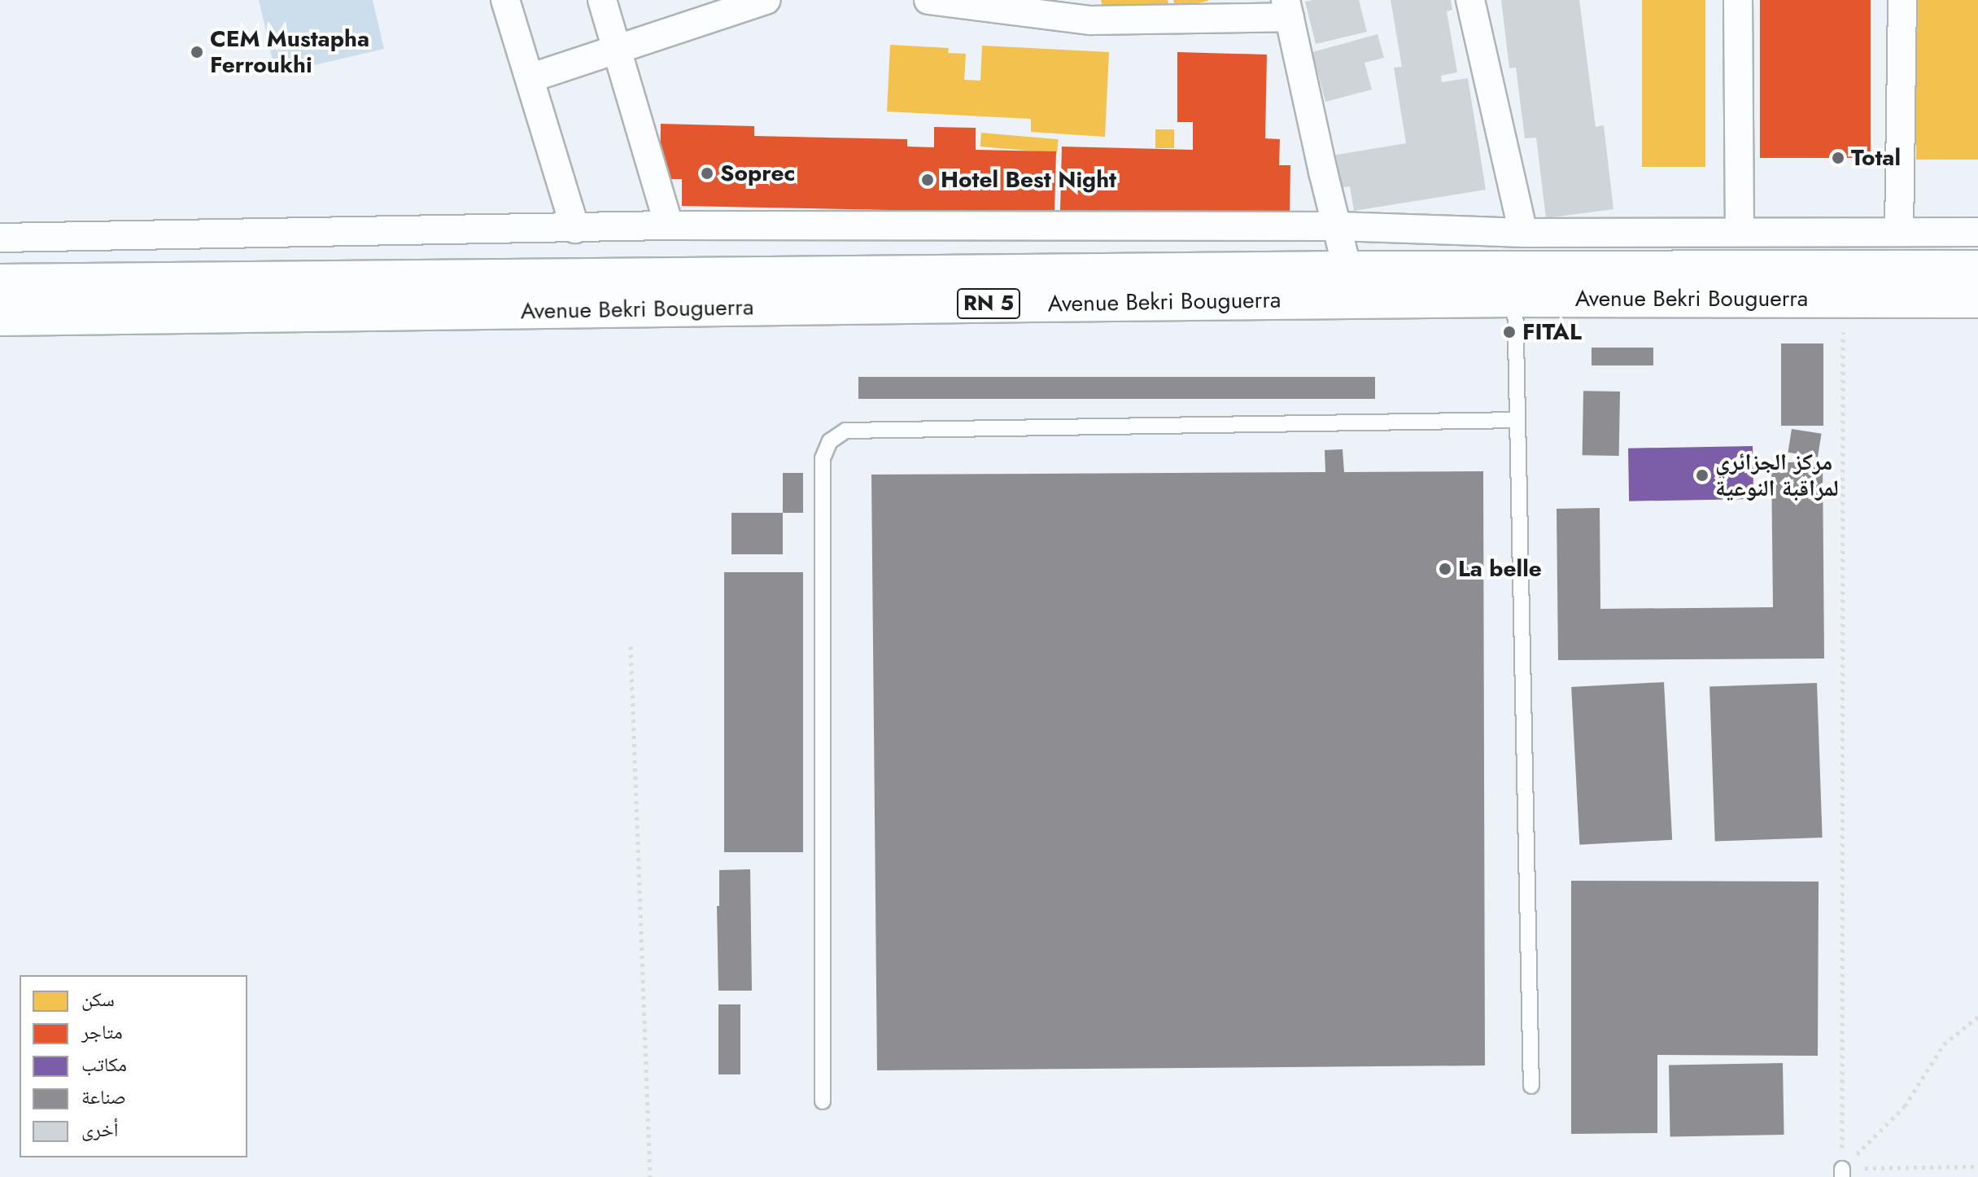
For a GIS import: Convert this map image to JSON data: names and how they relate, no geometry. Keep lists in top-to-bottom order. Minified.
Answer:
{"streets":{"highway":["Avenue Bekri Bouguerra","RN 5"]},"places":["CEM Mustapha Ferroukhi","Total","Soprec","Hotel Best Night","FITAL","مركز الجزائري لمراقبة النوعية","La belle"],"legend":["سكن","متاجر","مكاتب","صناعة","أخرى"]}
